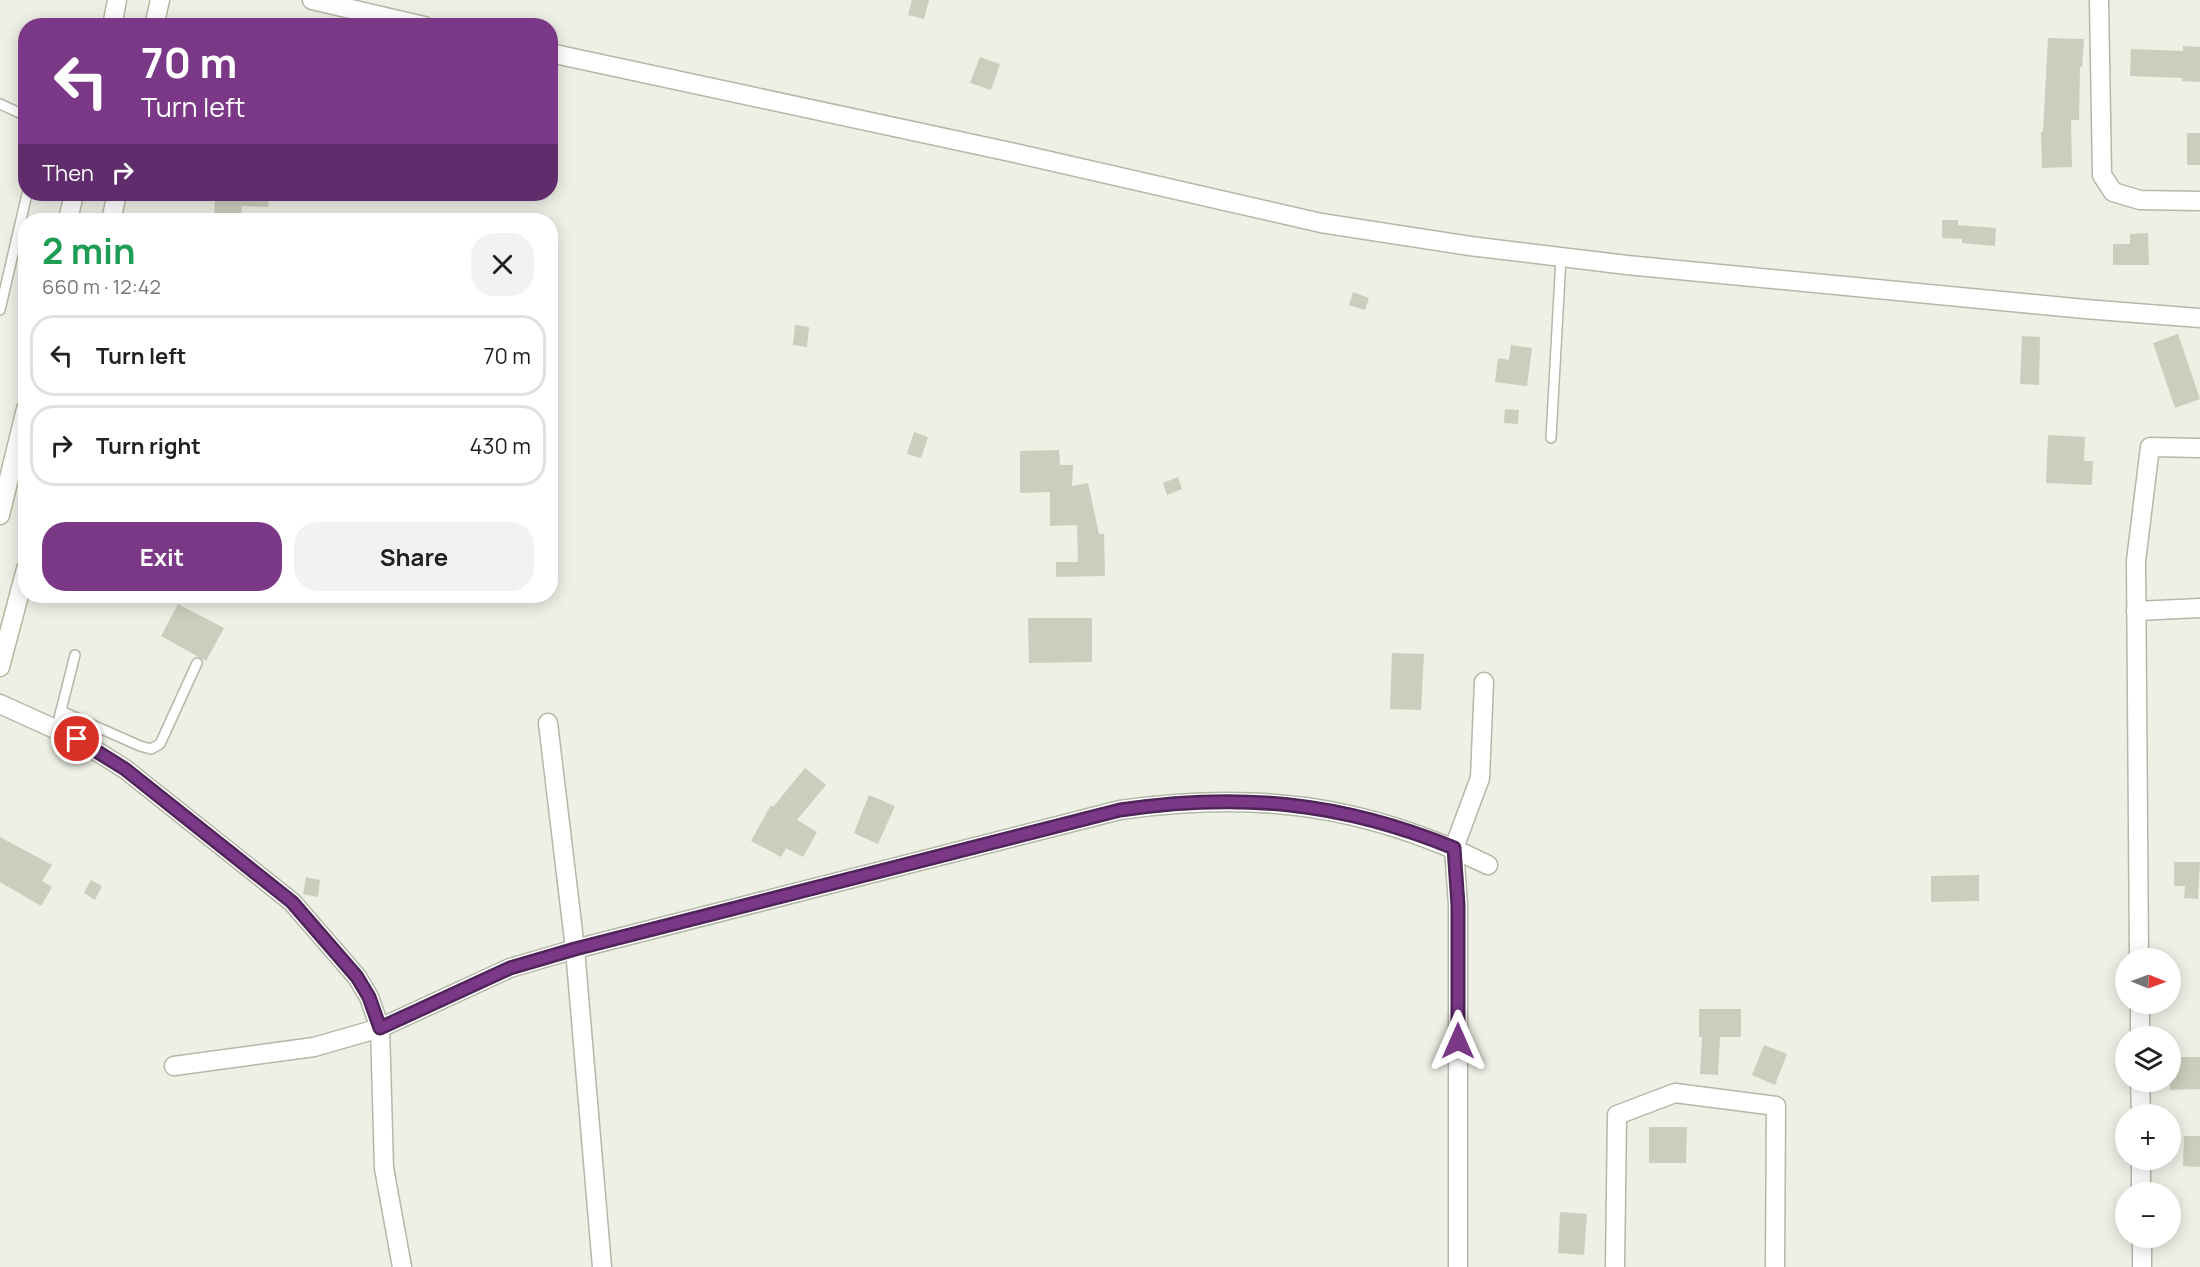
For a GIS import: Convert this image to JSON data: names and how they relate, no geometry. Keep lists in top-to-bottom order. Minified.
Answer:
{"north":"right","page":{"turn":["70 m","Turn left"],"then":"Then","heading":["2 min","660 m · 12:42"],"list":[{"name":"Turn left","value":"70 m"},{"name":"Turn right","value":"430 m"}],"buttons":["Exit","Share"],"map_buttons":["+","−"]}}
